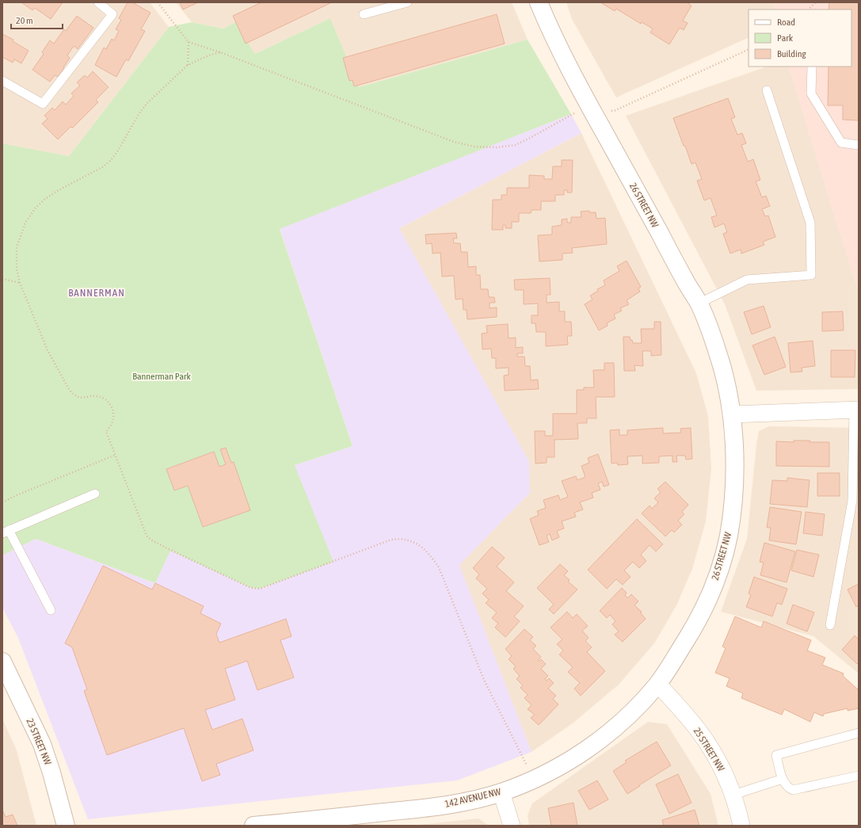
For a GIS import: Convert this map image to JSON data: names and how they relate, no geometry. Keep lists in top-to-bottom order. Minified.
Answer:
{"streets":{"street":["26 STREET NW","23 STREET NW","25 STREET NW","142 AVENUE NW"]},"crossings":[["26 STREET NW","25 STREET NW"],["26 STREET NW","142 AVENUE NW"],["25 STREET NW","142 AVENUE NW"]],"districts":["BANNERMAN"],"parks":["Bannerman Park"],"legend":["Road","Park","Building"],"scale_bar":"20 m"}
